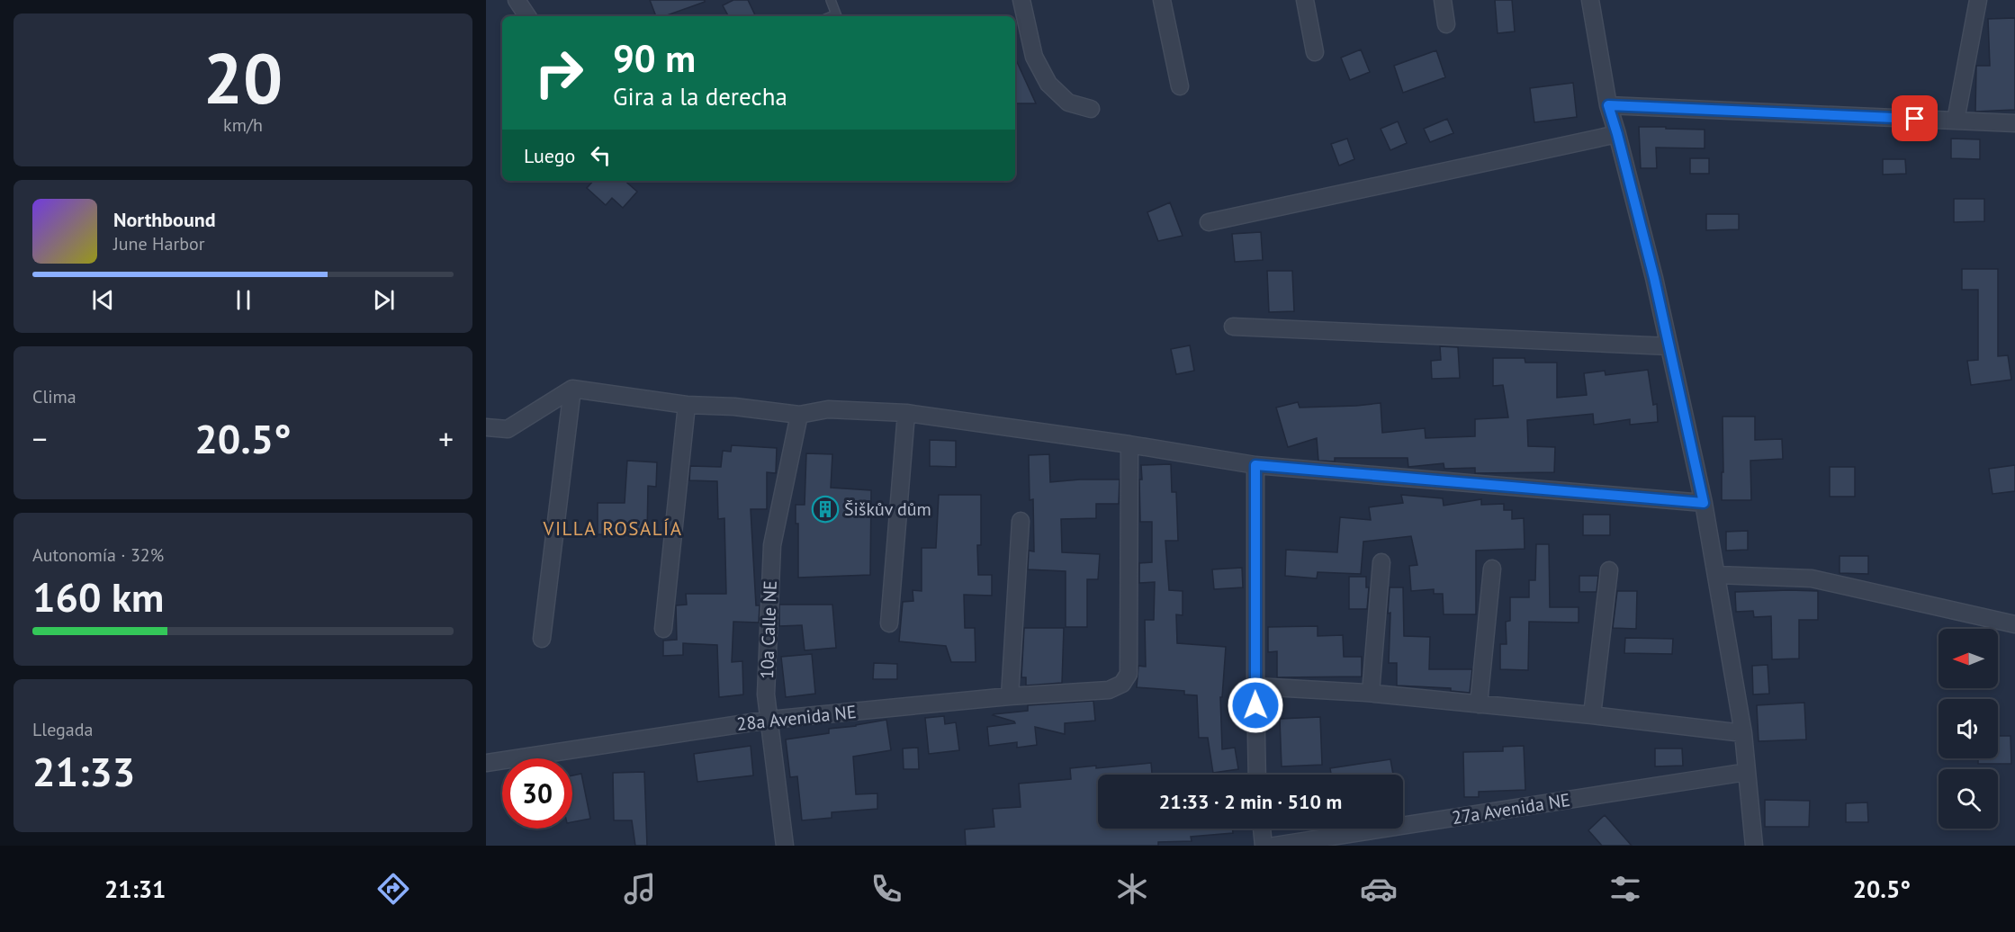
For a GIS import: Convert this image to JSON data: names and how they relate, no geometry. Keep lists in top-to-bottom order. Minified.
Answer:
{"streets":{"street":["10a Calle NE","28a Avenida NE","27a Avenida NE"]},"crossings":[["10a Calle NE","28a Avenida NE"]],"districts":["VILLA ROSALÍA"],"places":{"building":["Šiškův dům"]},"north":"left","page":{"tile":[["20","km/h"],"Clima",["Autonomía · 32%","160 km"],["Llegada","21:33"]],"turn":["90 m","Gira a la derecha"],"then":"Luego","song":["Northbound","June Harbor"],"heat":["−","20.5°","+"],"limit":"30","trip":"21:33 · 2 min · 510 m","tabs":["21:31","20.5°"]}}
